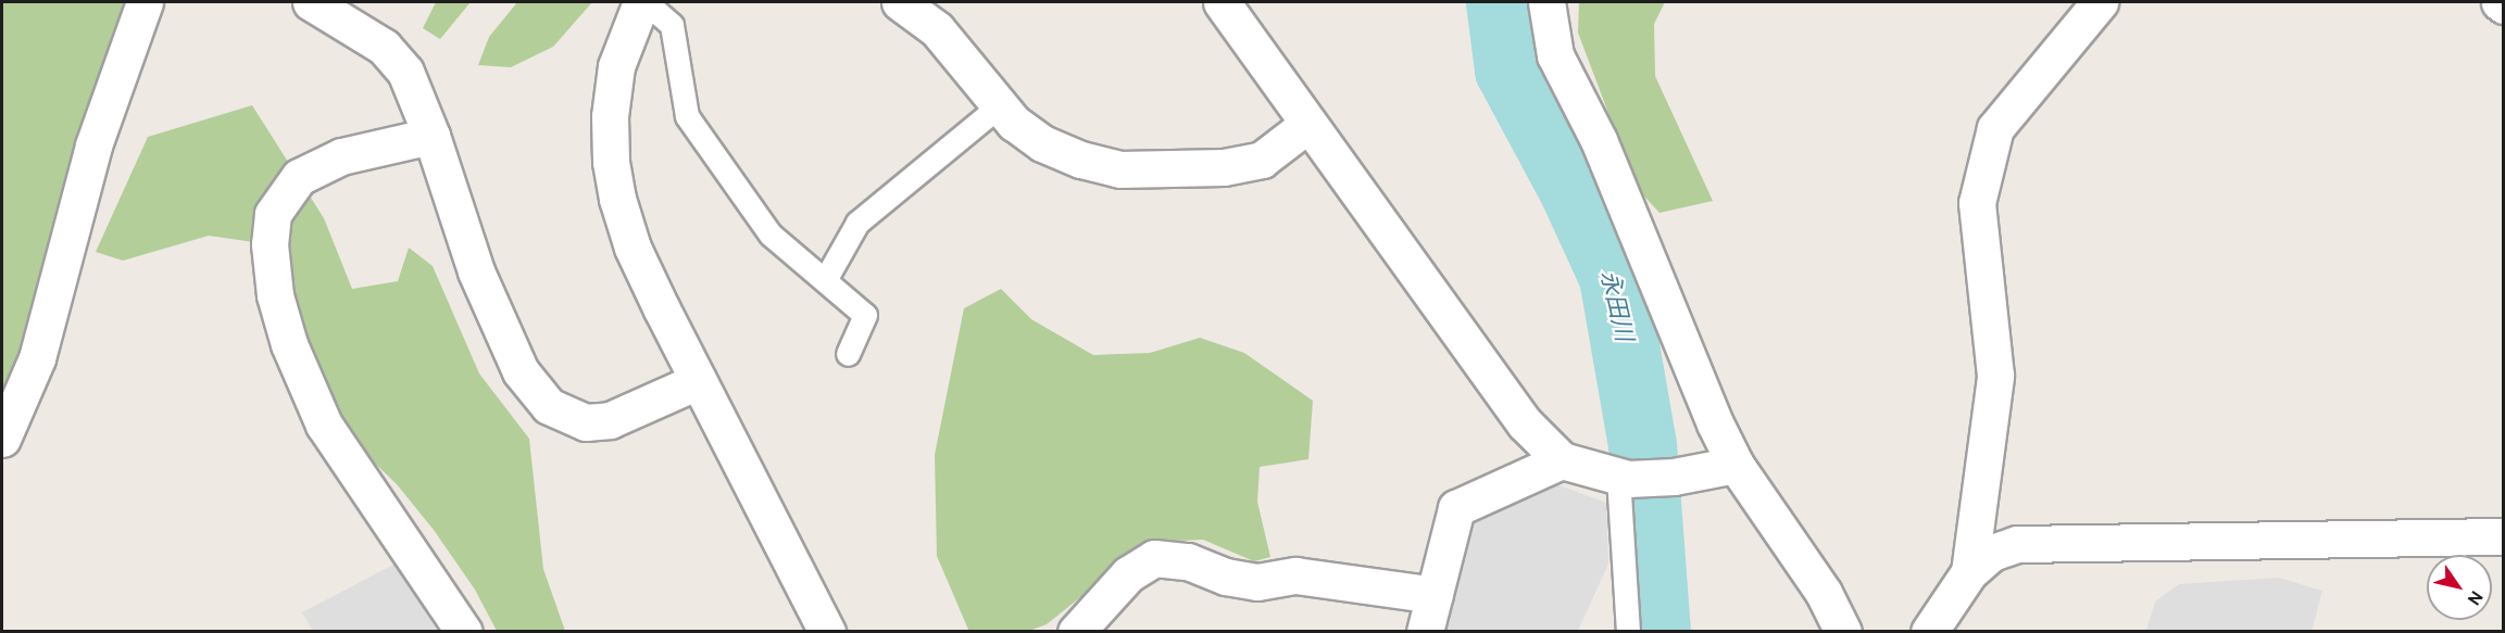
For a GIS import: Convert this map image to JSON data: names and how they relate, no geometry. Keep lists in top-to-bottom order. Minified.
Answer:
{"water":["永田川"],"north":"bottom right"}
